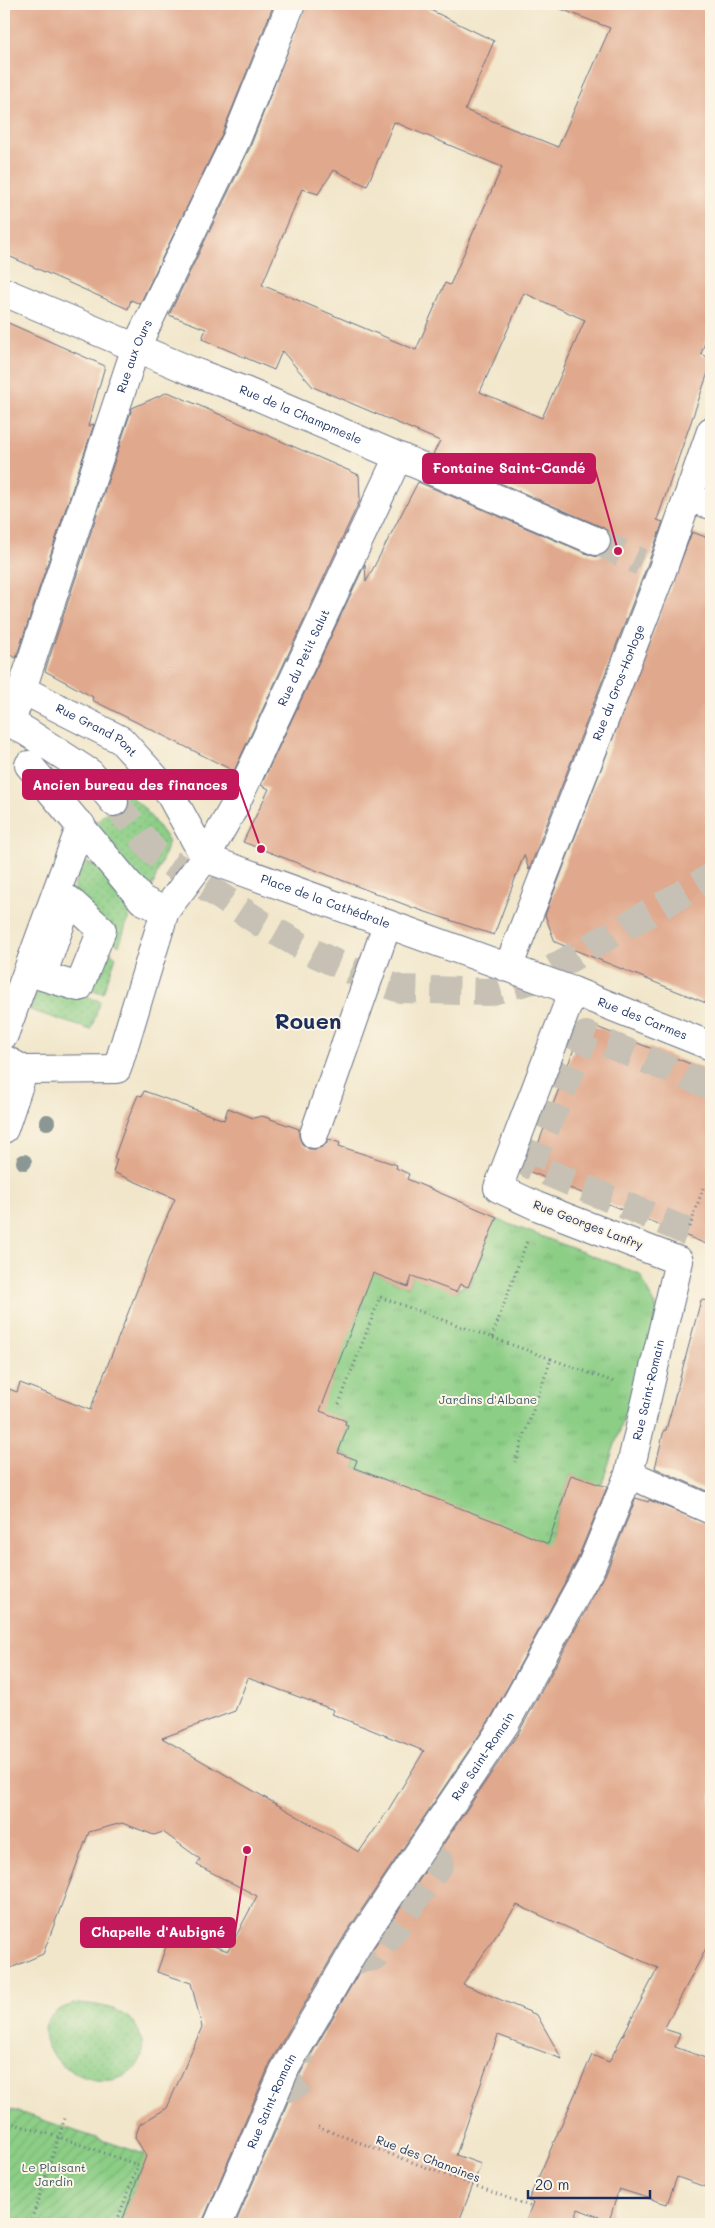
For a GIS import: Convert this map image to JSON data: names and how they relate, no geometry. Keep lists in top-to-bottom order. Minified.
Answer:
{"streets":{"street":["Rue aux Ours","Rue de la Champmesle","Rue du Petit Salut","Rue du Gros-Horloge","Rue Grand Pont","Place de la Cathédrale","Rue des Carmes","Rue Georges Lanfry","Rue Saint-Romain"],"path":["Rue des Chanoines"]},"crossings":[["Rue aux Ours","Rue de la Champmesle"],["Rue aux Ours","Rue Grand Pont"],["Rue de la Champmesle","Rue du Petit Salut"],["Rue du Petit Salut","Rue Grand Pont"],["Rue du Petit Salut","Place de la Cathédrale"],["Rue du Gros-Horloge","Place de la Cathédrale"],["Rue Grand Pont","Place de la Cathédrale"],["Place de la Cathédrale","Rue des Carmes"],["Place de la Cathédrale","Rue Georges Lanfry"],["Rue des Carmes","Rue Georges Lanfry"],["Rue Georges Lanfry","Rue Saint-Romain"]],"districts":["Rouen"],"parks":["Jardins d'Albane","Le Plaisant Jardin"],"places":["Fontaine Saint-Candé","Ancien bureau des finances","Chapelle d'Aubigné"],"scale_bar":"20 m"}
